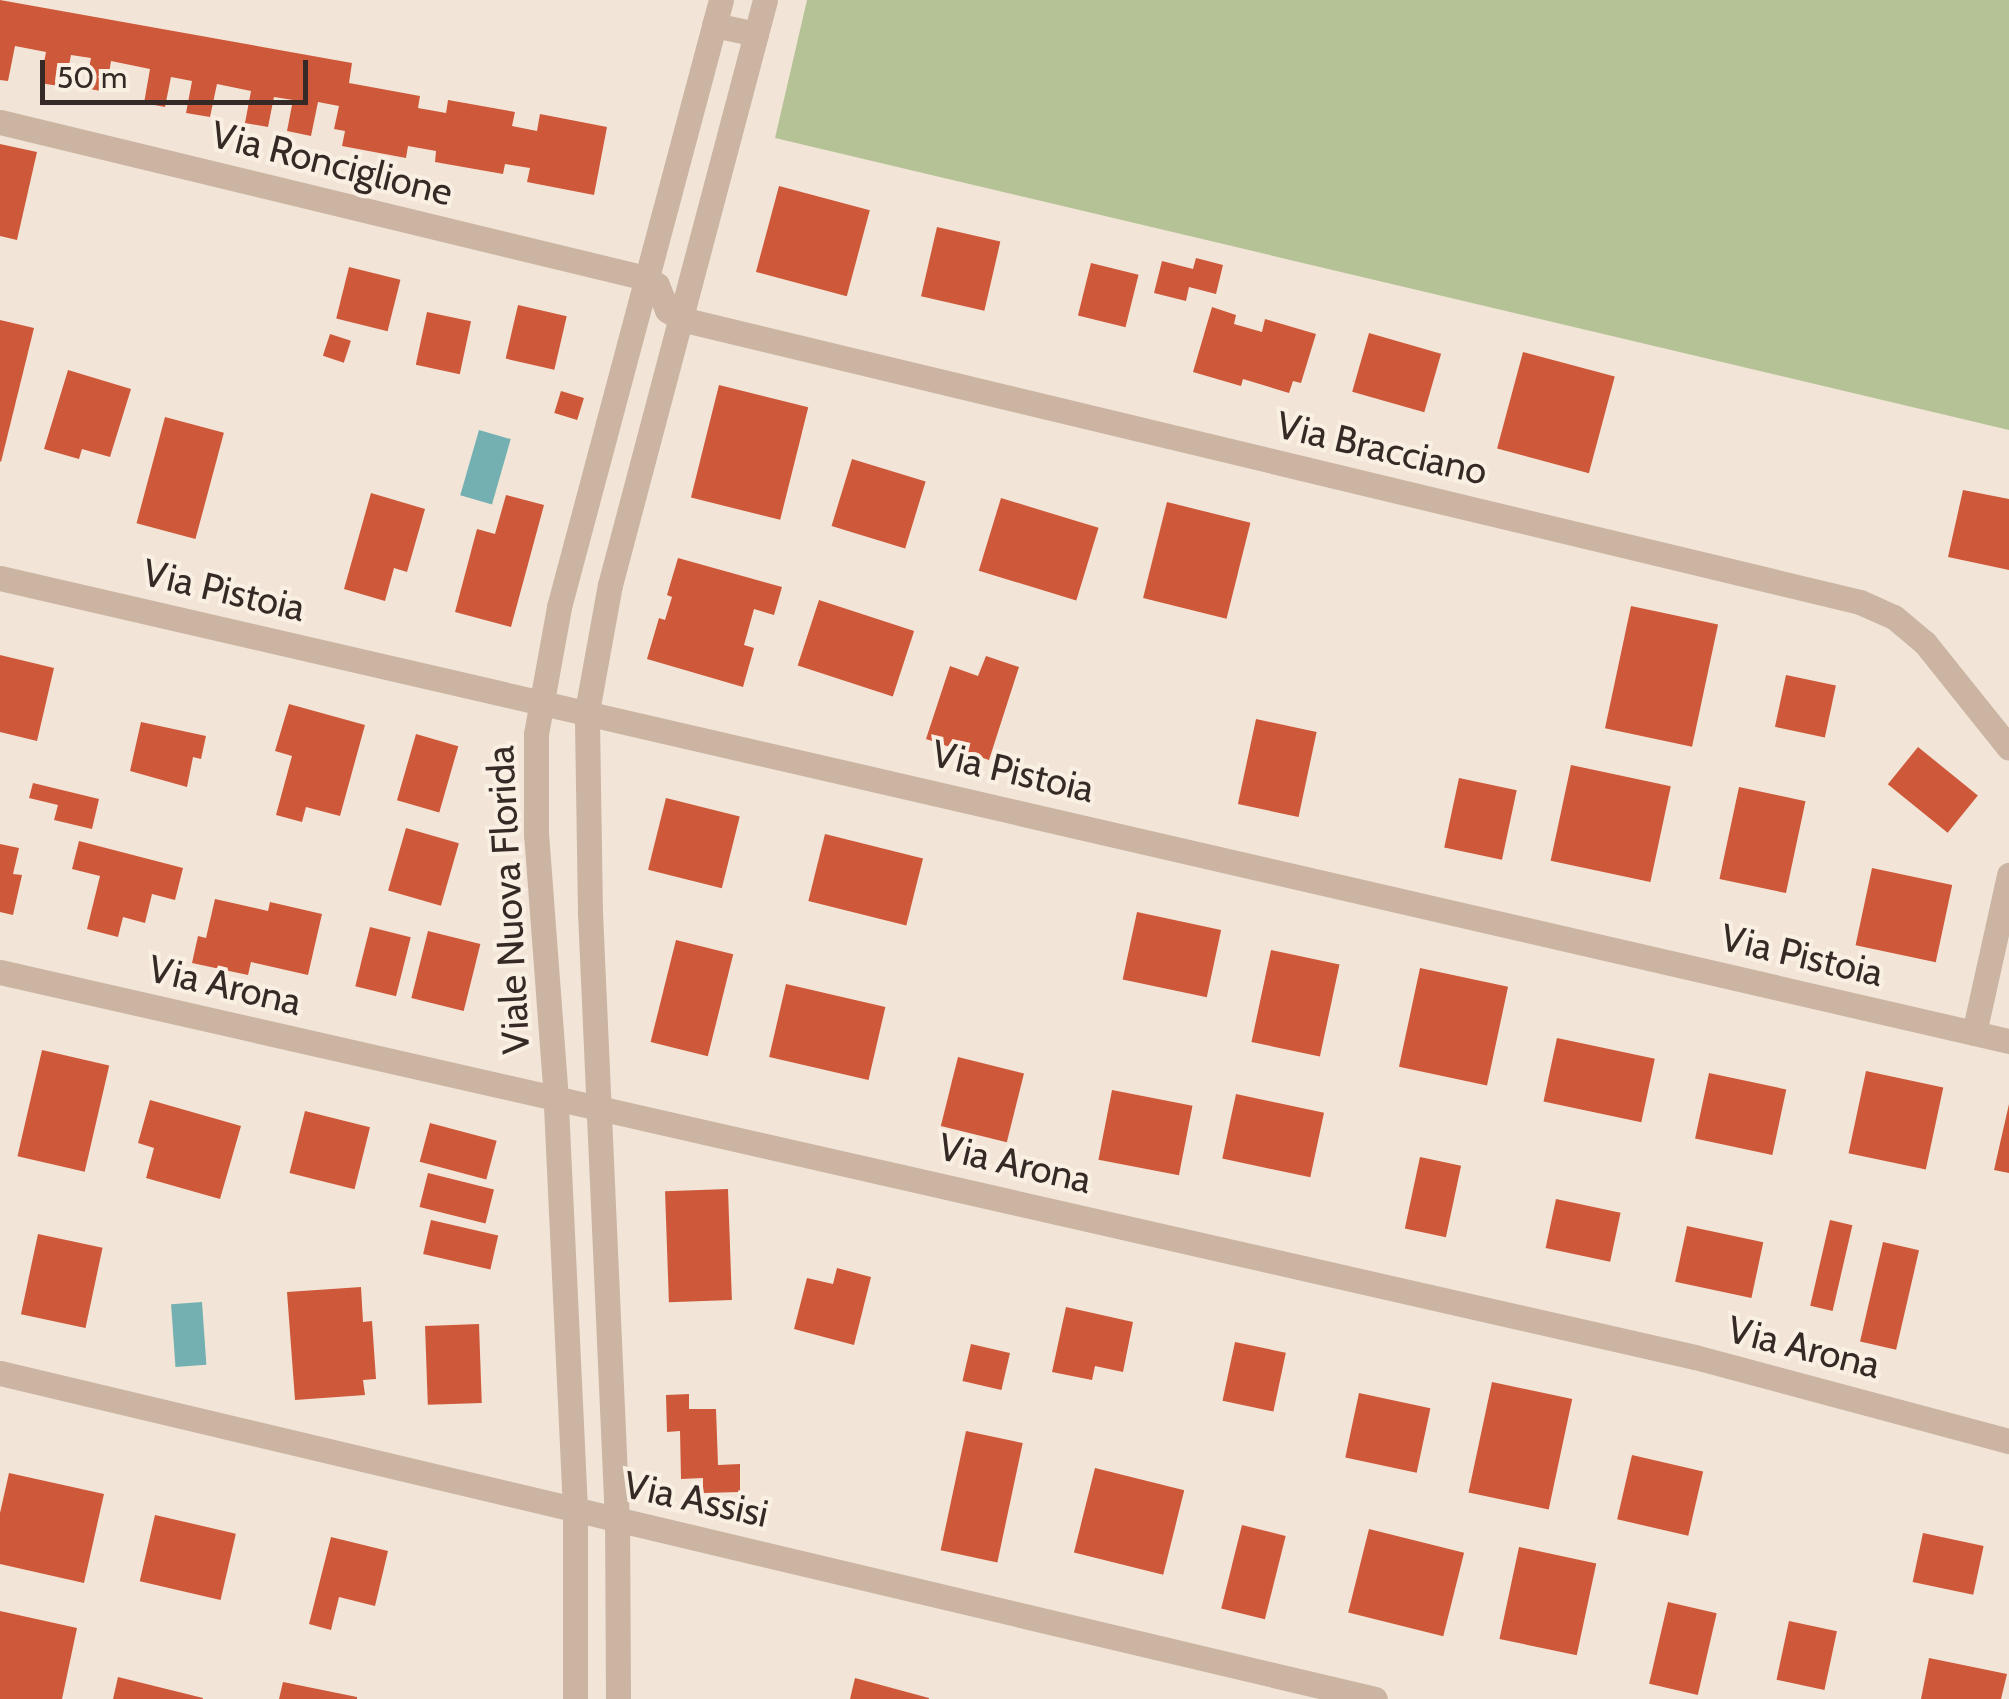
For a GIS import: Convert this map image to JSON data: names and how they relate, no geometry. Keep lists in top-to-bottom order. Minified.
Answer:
{"streets":{"street":["Via Ronciglione","Via Bracciano","Via Pistoia","Viale Nuova Florida","Via Arona","Via Assisi"]},"crossings":[["Via Ronciglione","Viale Nuova Florida"],["Via Pistoia","Viale Nuova Florida"],["Viale Nuova Florida","Via Arona"],["Viale Nuova Florida","Via Assisi"]],"scale_bar":"50 m"}
